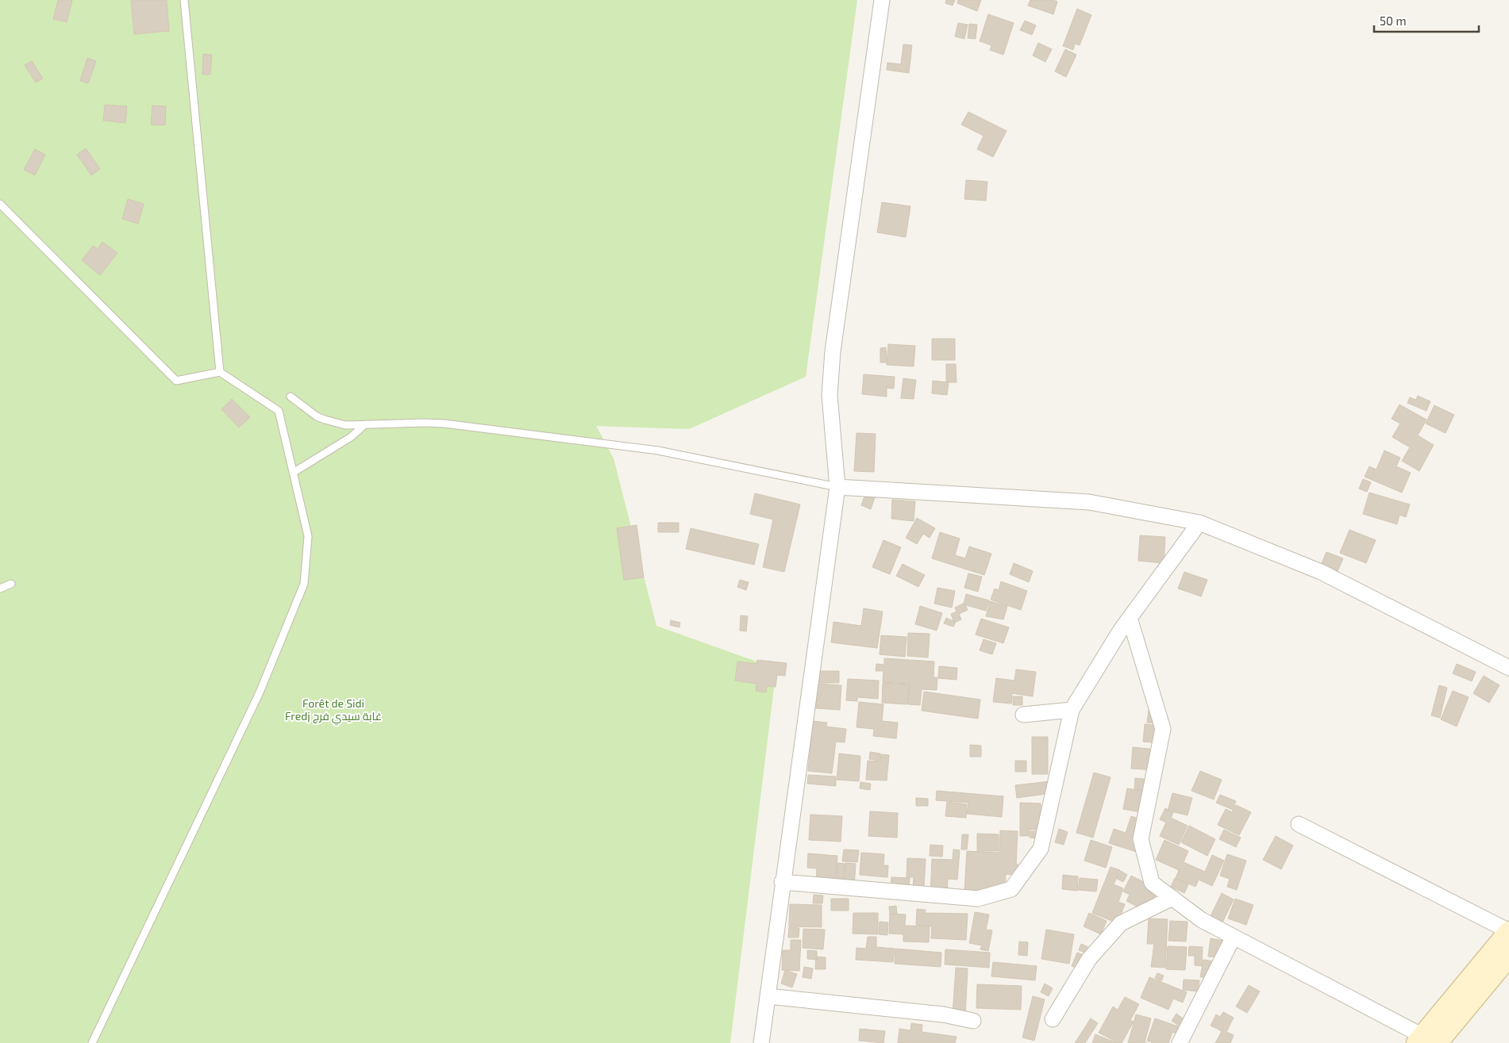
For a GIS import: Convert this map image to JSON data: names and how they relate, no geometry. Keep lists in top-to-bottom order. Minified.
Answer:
{"parks":["Forêt de Sidi Fredj غابة سيدي فرج"],"scale_bar":"50 m"}
